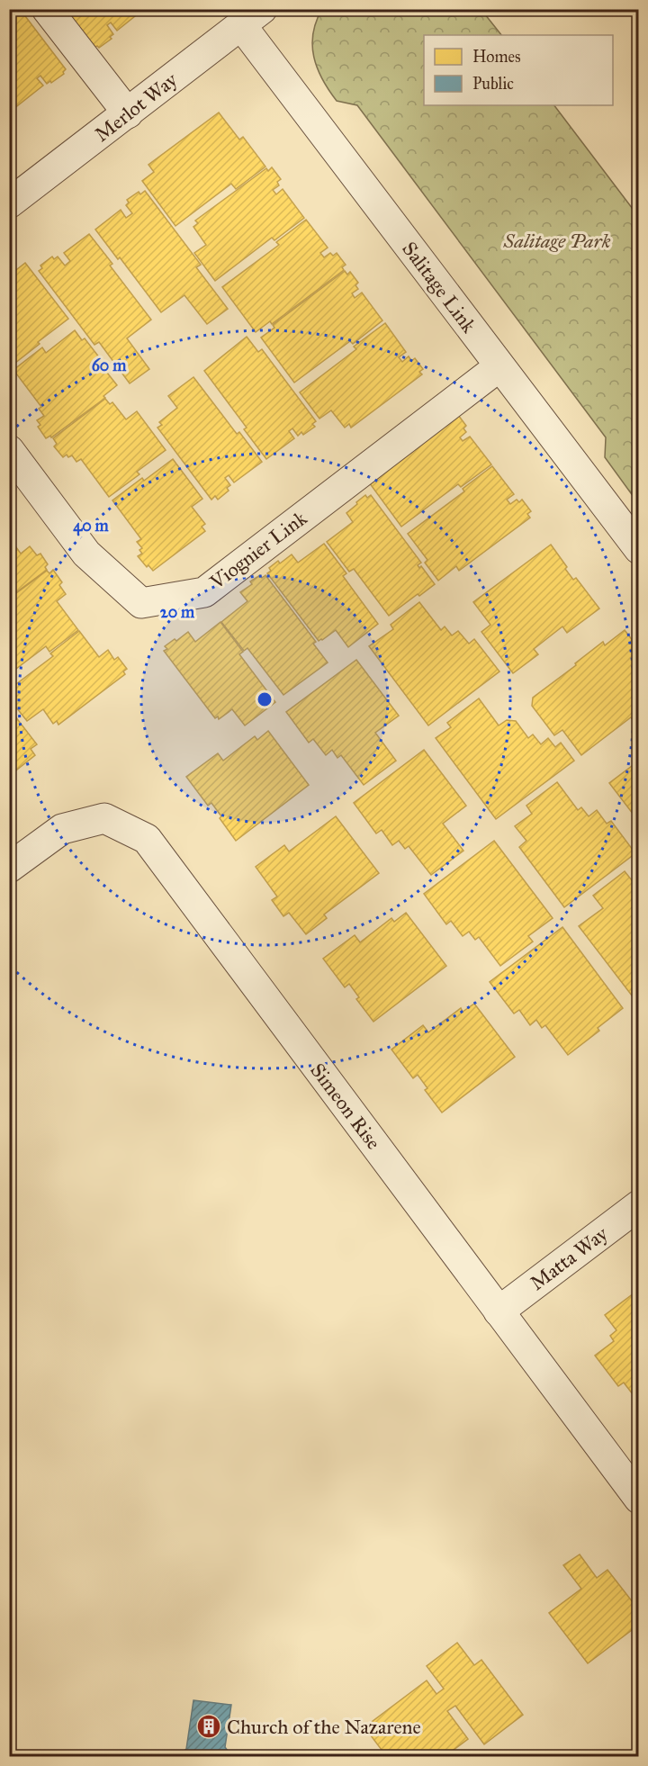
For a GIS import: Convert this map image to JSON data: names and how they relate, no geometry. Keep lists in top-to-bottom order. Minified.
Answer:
{"streets":{"street":["Merlot Way","Salitage Link","Viognier Link","Simeon Rise","Matta Way"]},"crossings":[["Merlot Way","Salitage Link"],["Salitage Link","Viognier Link"],["Simeon Rise","Matta Way"]],"parks":["Salitage Park"],"places":{"building":["Church of the Nazarene"]},"legend":["Homes","Public"],"rings":["60 m","40 m","20 m"]}
